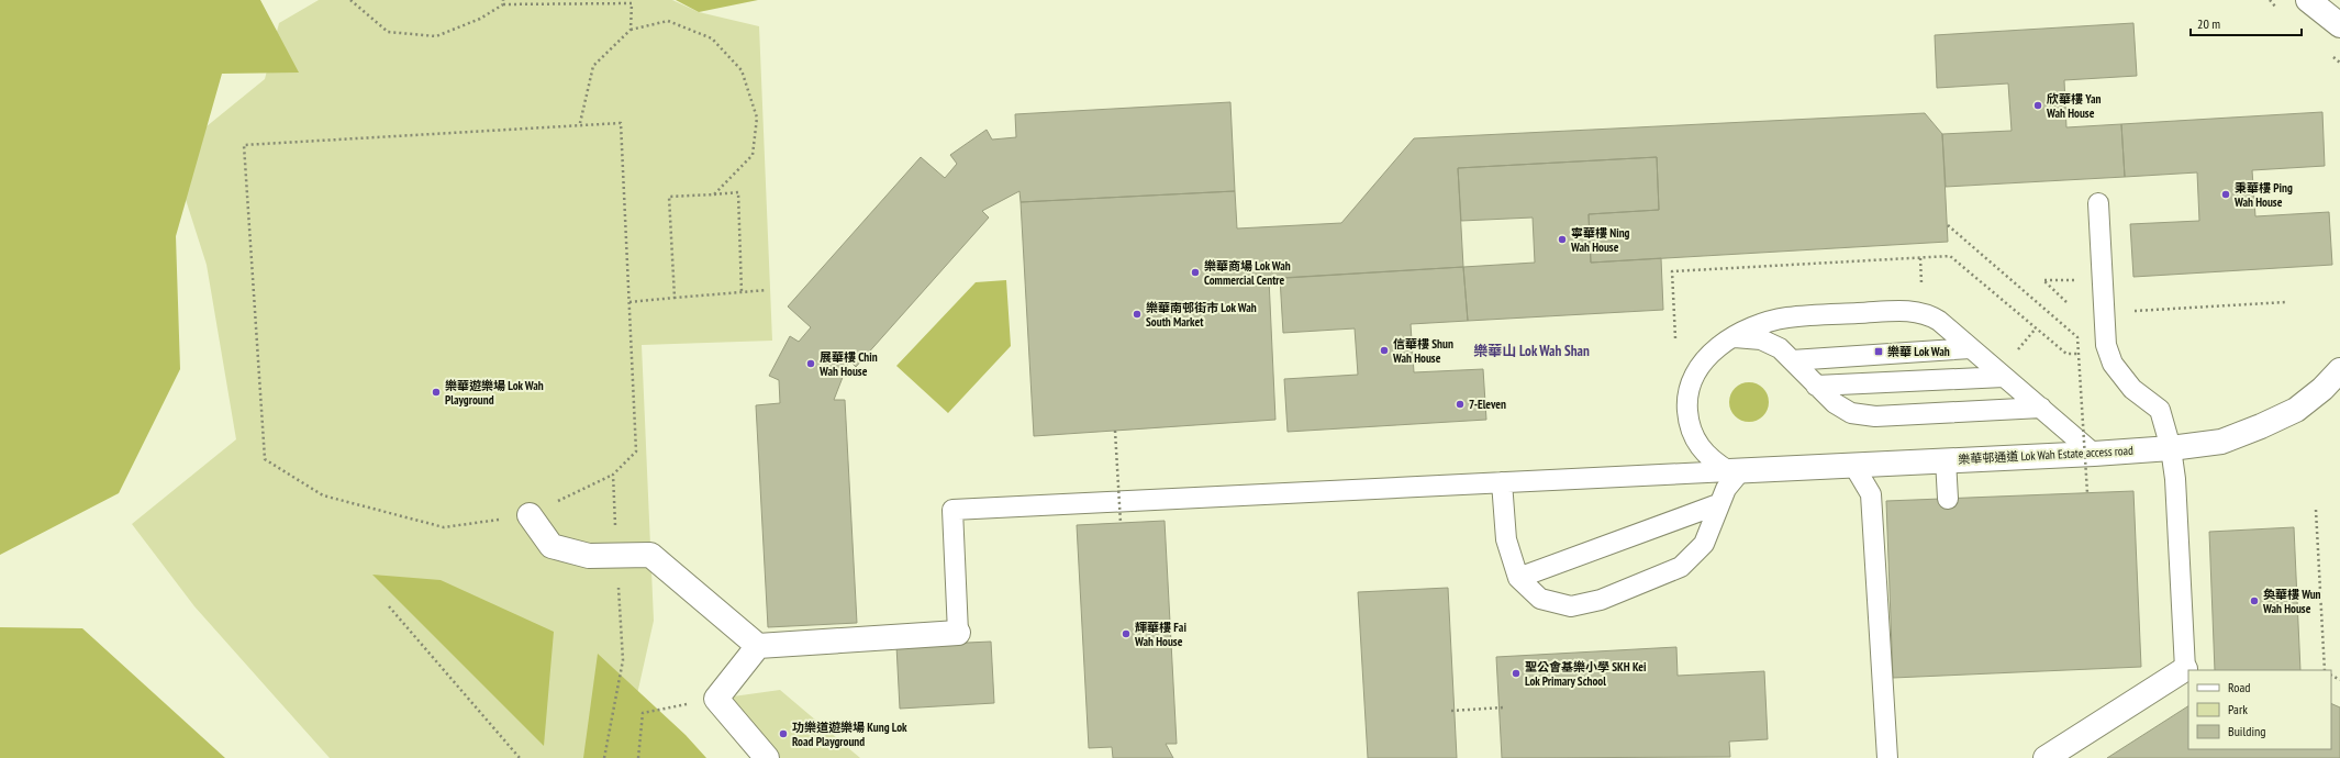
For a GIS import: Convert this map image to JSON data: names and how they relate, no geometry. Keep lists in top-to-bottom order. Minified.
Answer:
{"streets":{"street":["樂華邨通道 Lok Wah Estate access road"]},"districts":["樂華山 Lok Wah Shan"],"places":{"other":["欣華樓 Yan Wah House","秉華樓 Ping Wah House","寧華樓 Ning Wah House","樂華商場 Lok Wah Commercial Centre","樂華南邨街市 Lok Wah South Market","信華樓 Shun Wah House","展華樓 Chin Wah House","樂華遊樂場 Lok Wah Playground","7-Eleven","奐華樓 Wun Wah House","輝華樓 Fai Wah House","聖公會基樂小學 SKH Kei Lok Primary School","功樂道遊樂場 Kung Lok Road Playground"],"transit":["樂華 Lok Wah"]},"legend":["Road","Park","Building"],"scale_bar":"20 m"}
